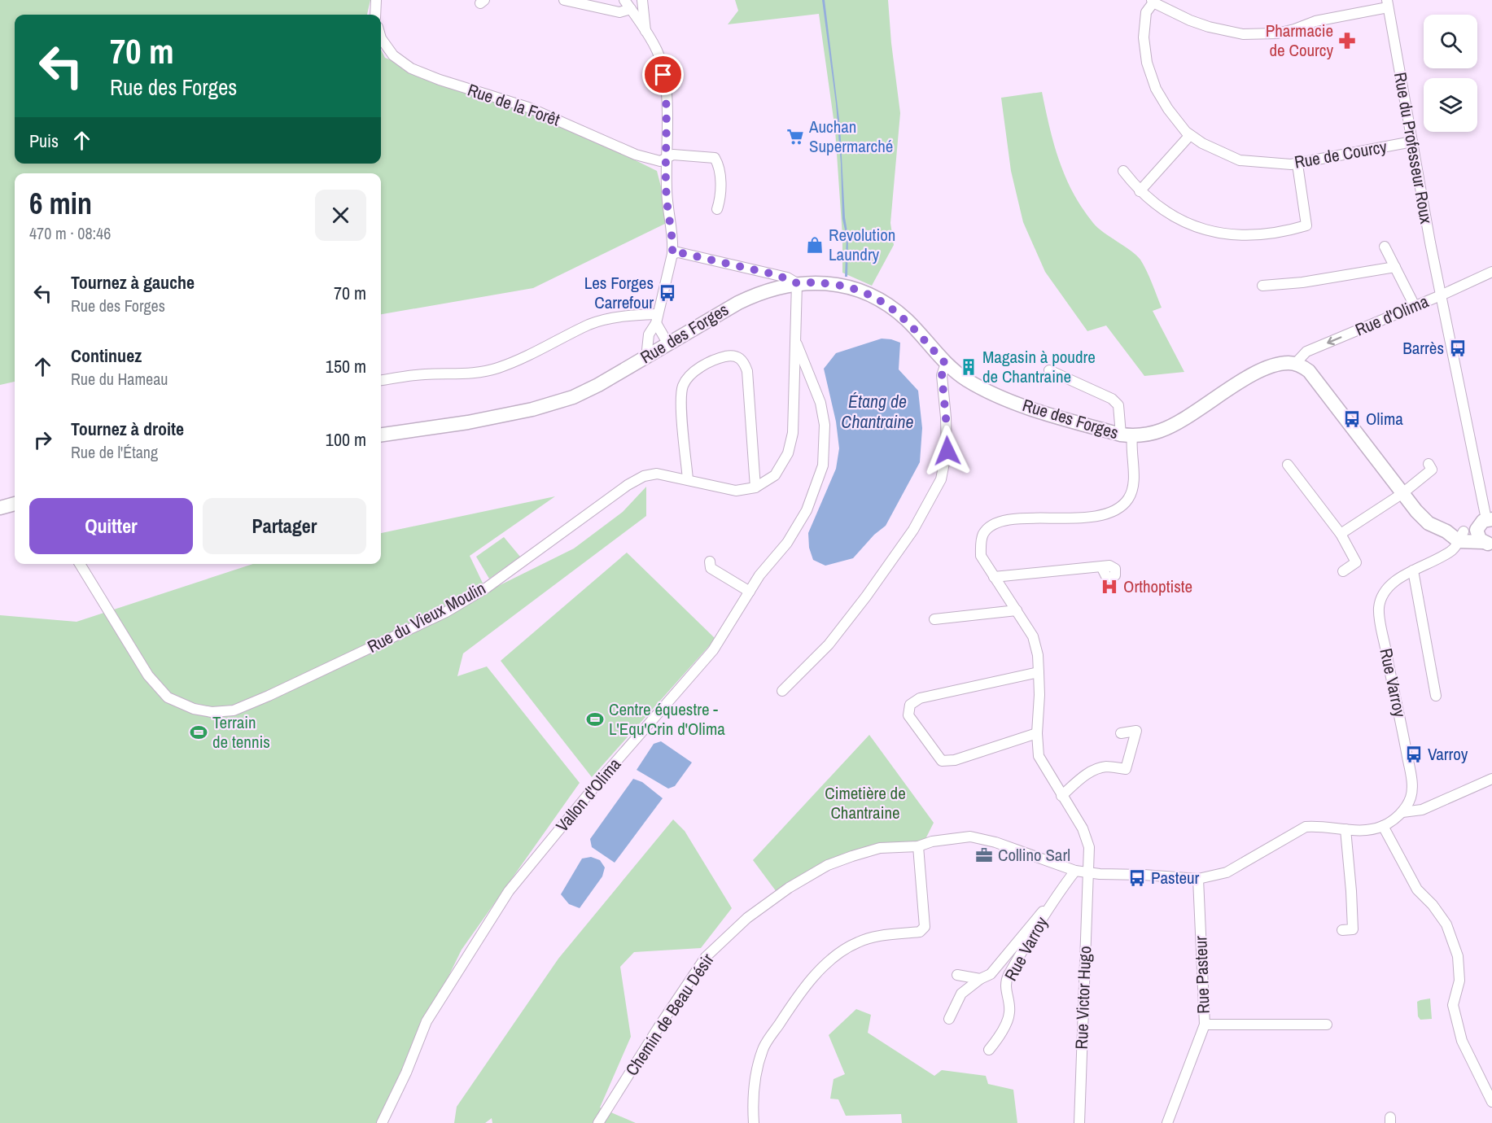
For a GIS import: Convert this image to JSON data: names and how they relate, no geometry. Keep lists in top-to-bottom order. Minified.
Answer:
{"streets":{"main road":["Rue des Forges"],"street":["Rue de la Forêt","Rue du Professeur Roux","Rue de Courcy","Rue d'Olima","Rue du Vieux Moulin","Rue Varroy","Vallon d'Olima","Rue Pasteur","Rue Victor Hugo","Chemin de Beau Désir"]},"crossings":[["Rue du Professeur Roux","Rue de Courcy"],["Rue du Professeur Roux","Rue d'Olima"],["Rue d'Olima","Rue des Forges"],["Rue des Forges","Vallon d'Olima"],["Rue des Forges","Rue Victor Hugo"],["Rue du Vieux Moulin","Vallon d'Olima"]],"water":["Étang de Chantraine"],"parks":["Cimetière de Chantraine"],"places":{"pharmacy":["Pharmacie de Courcy"],"supermarket":["Auchan Supermarché"],"shop":["Revolution Laundry"],"bus stop":["Les Forges Carrefour","Barrès","Olima","Varroy","Pasteur"],"building":["Magasin à poudre de Chantraine"],"hospital":["Orthoptiste"],"sports":["Centre équestre - L'Equ'Crin d'Olima","Terrain de tennis"],"office":["Collino Sarl"]},"page":{"turn":["70 m","Rue des Forges"],"then":"Puis","heading":["6 min","470 m · 08:46"],"list":[{"name":"Tournez à gauche","note":"Rue des Forges","value":"70 m"},{"name":"Continuez","note":"Rue du Hameau","value":"150 m"},{"name":"Tournez à droite","note":"Rue de l'Étang","value":"100 m"}],"buttons":["Quitter","Partager"]}}
